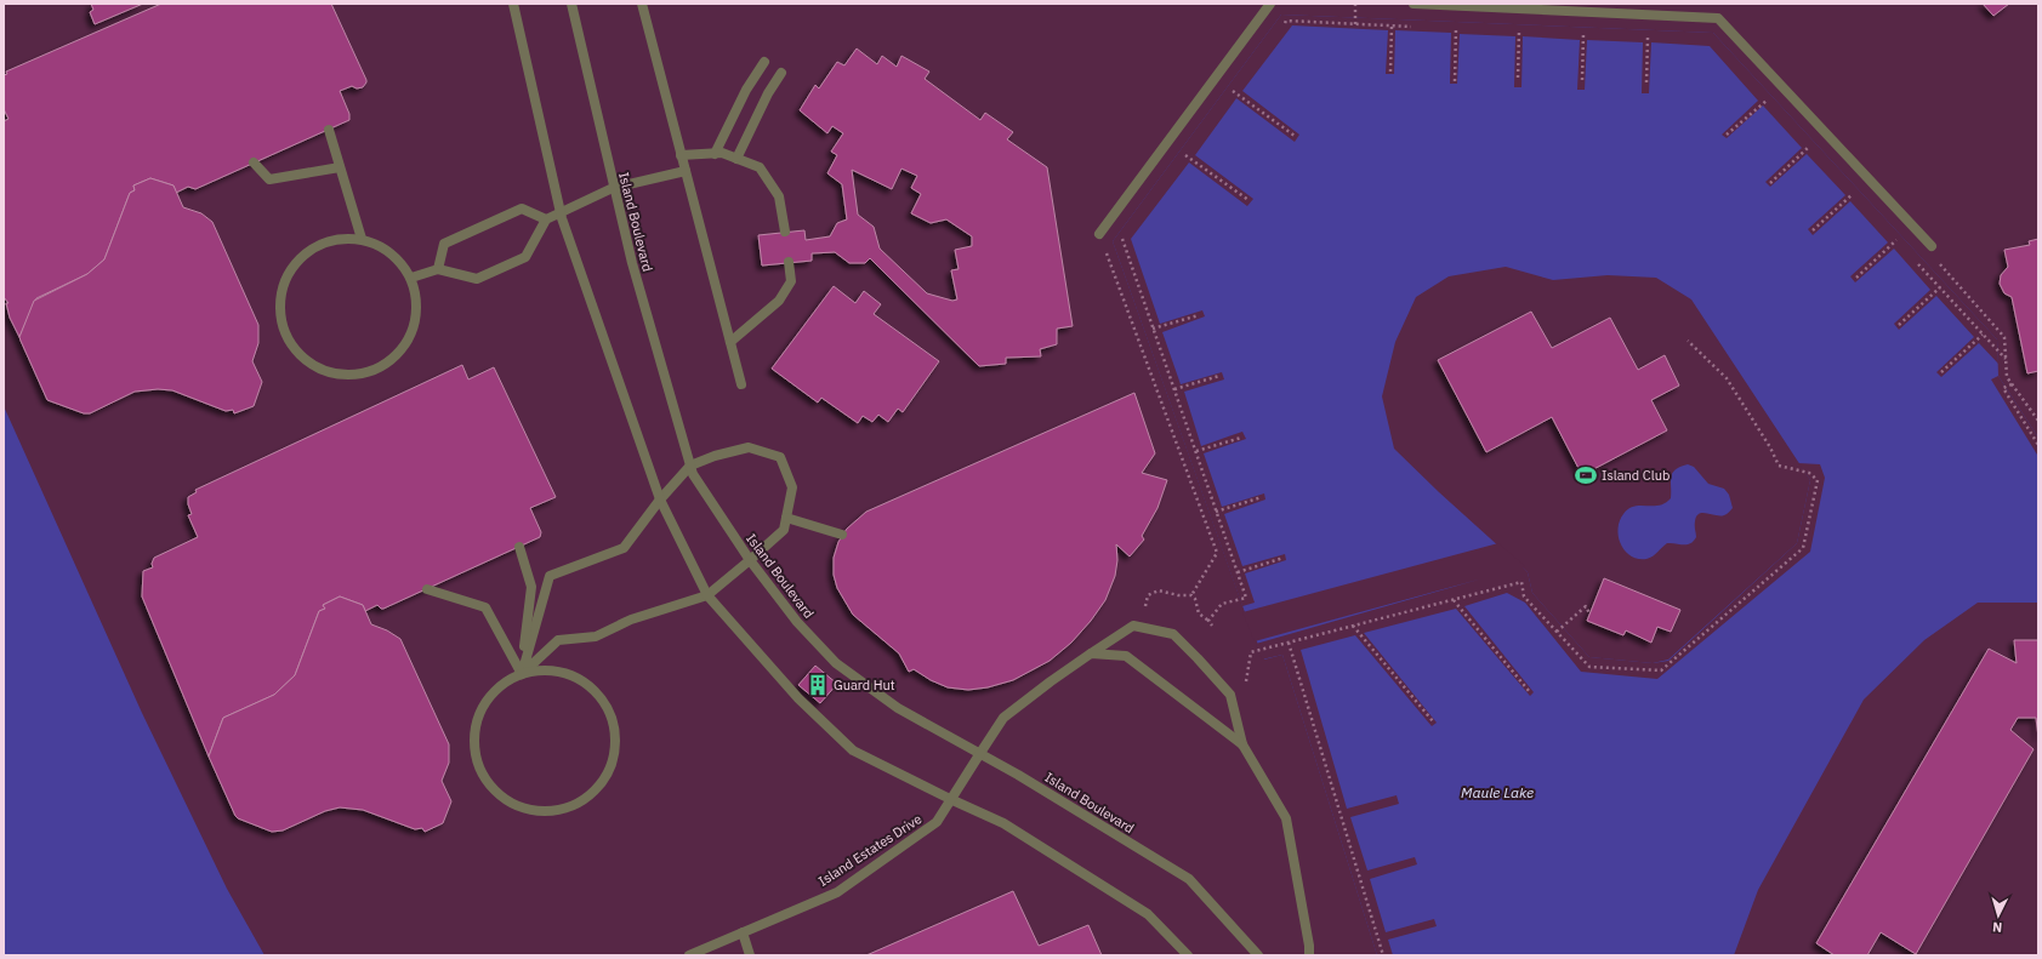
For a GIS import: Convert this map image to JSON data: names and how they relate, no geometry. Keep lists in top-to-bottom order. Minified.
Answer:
{"streets":{"street":["Island Boulevard","Island Estates Drive"]},"crossings":[["Island Boulevard","Island Estates Drive"]],"water":["Maule Lake"],"places":{"sports":["Island Club"],"building":["Guard Hut"]},"north":"bottom"}
